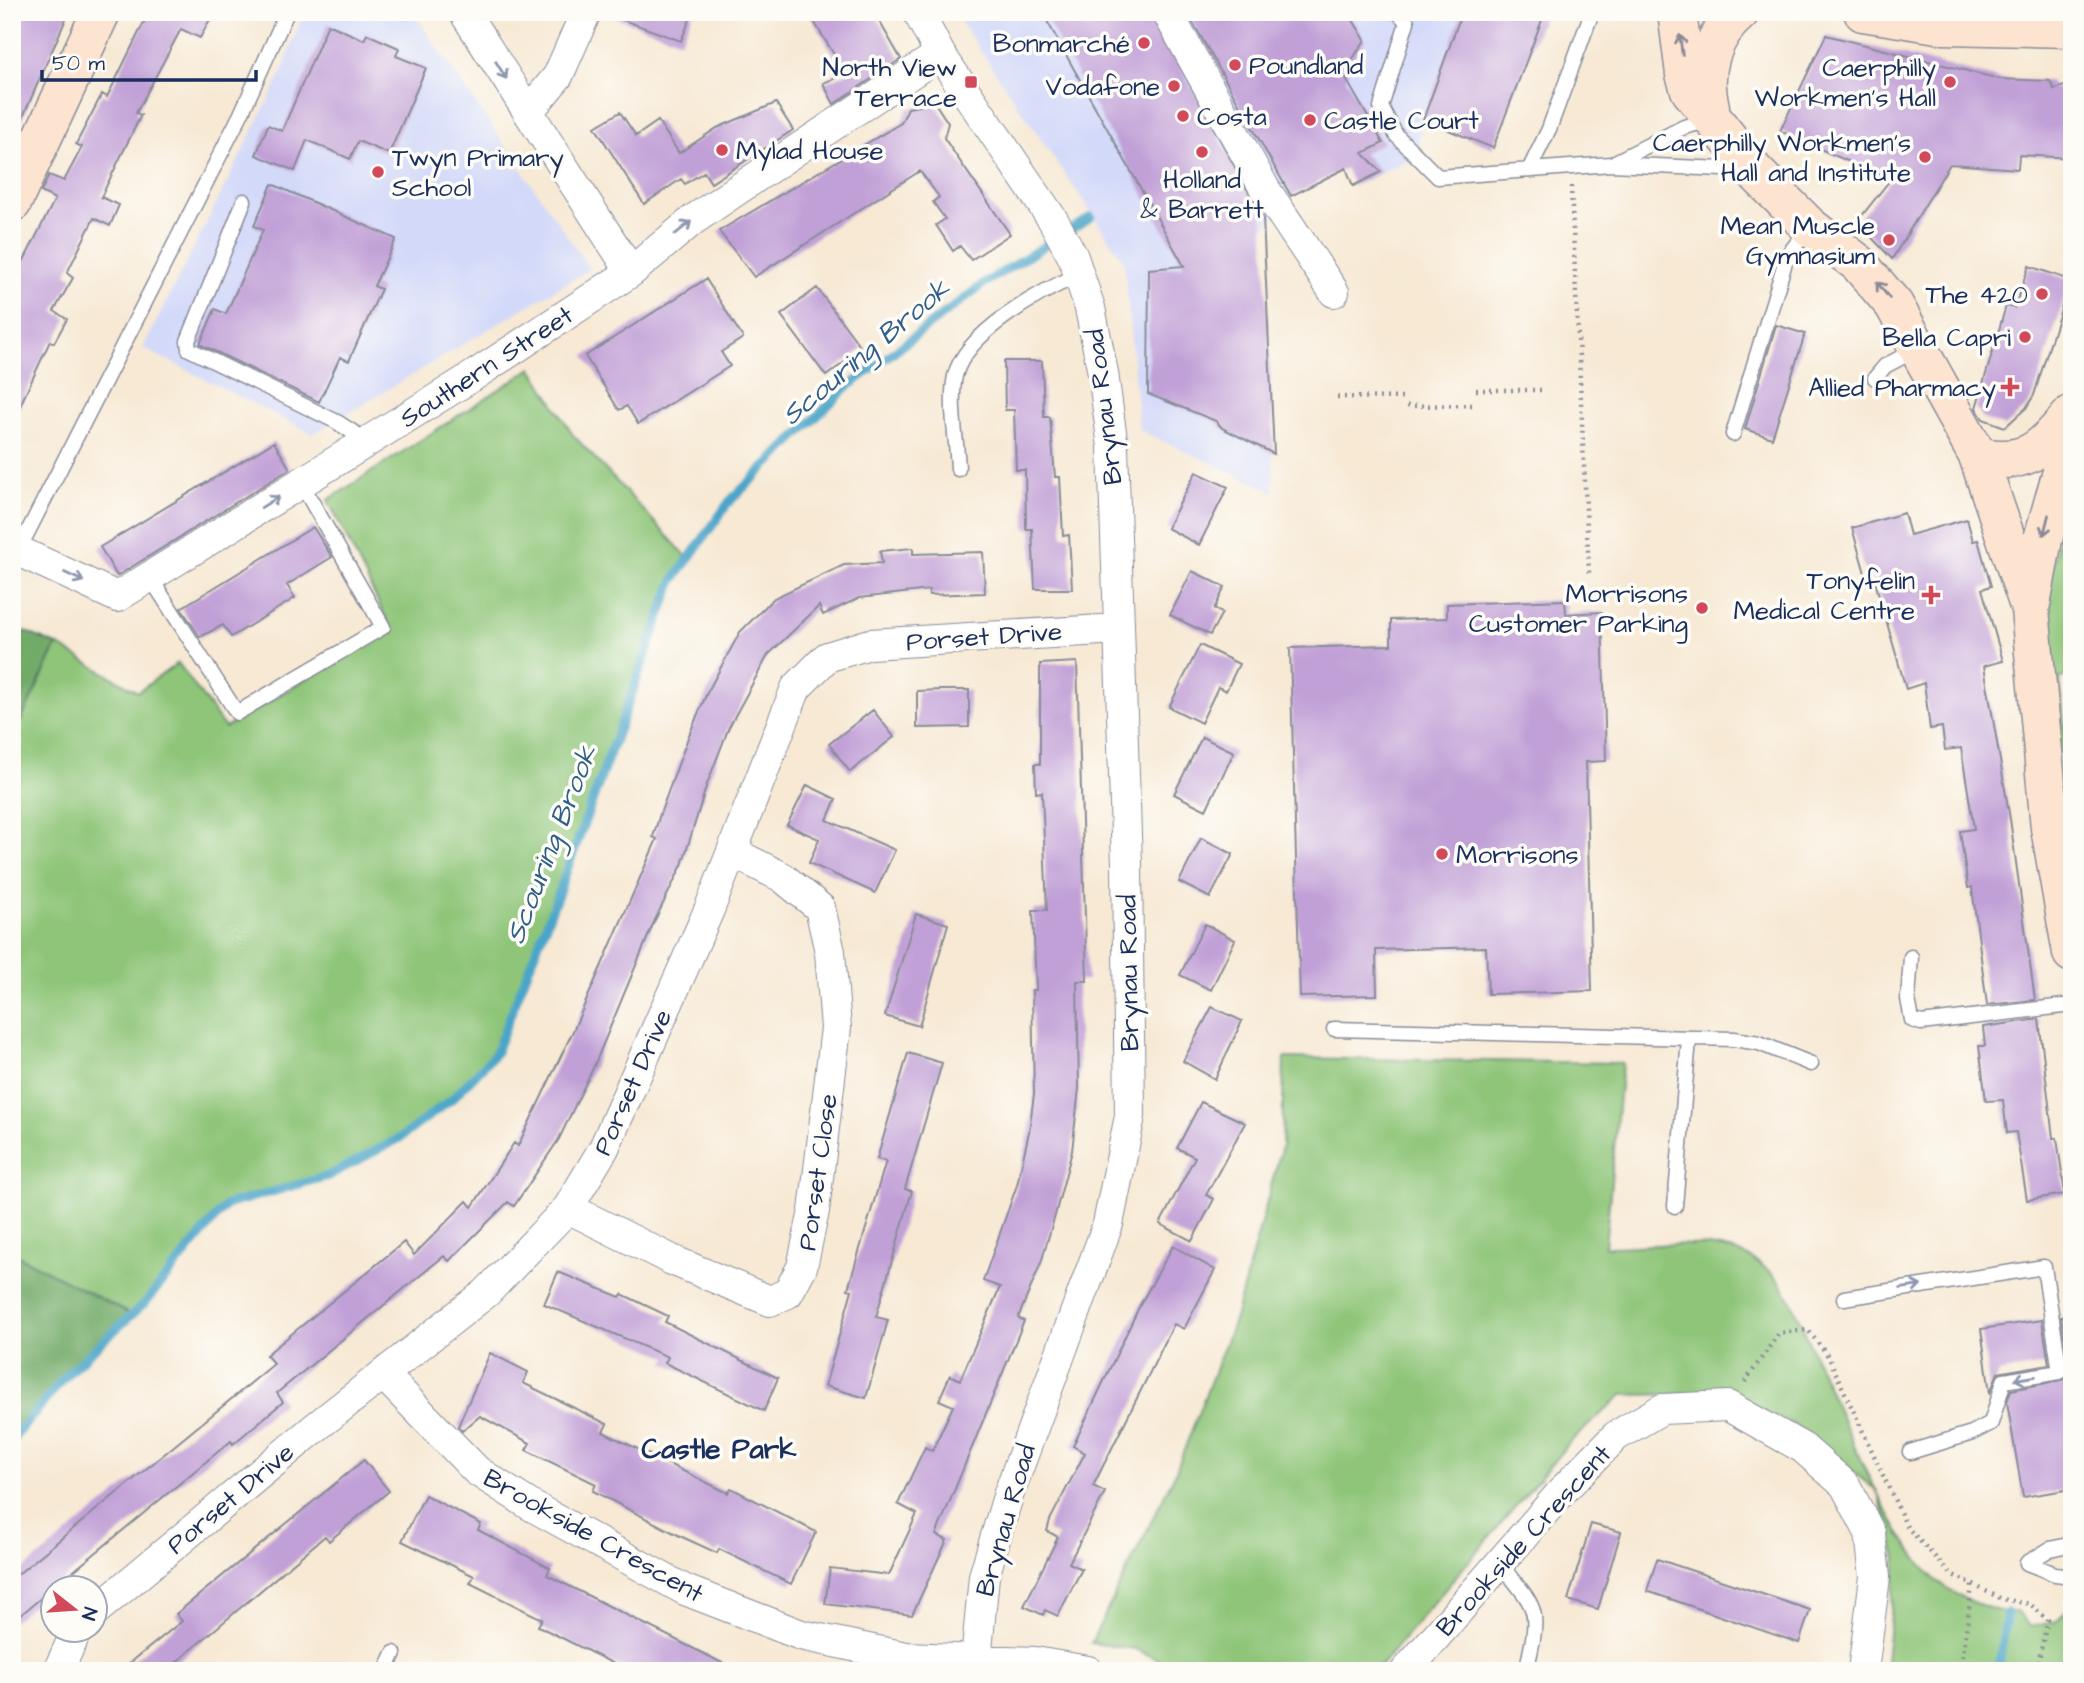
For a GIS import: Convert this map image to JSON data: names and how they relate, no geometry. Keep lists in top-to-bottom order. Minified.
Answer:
{"streets":{"street":["Southern Street","Brynau Road","Porset Drive","Porset Close","Brookside Crescent"]},"crossings":[["Southern Street","Brynau Road"],["Brynau Road","Porset Drive"],["Brynau Road","Brookside Crescent"],["Porset Drive","Porset Close"],["Porset Drive","Brookside Crescent"]],"one_way":["Southern Street"],"districts":["Castle Park"],"water":["Scouring Brook"],"places":{"other":["Bonmarché","Poundland","Caerphilly Workmen's Hall","Vodafone","Costa","Castle Court","Mylad House","Holland & Barrett","Caerphilly Workmen's Hall and Institute","Twyn Primary School","Mean Muscle Gymnasium","The 420","Bella Capri","Morrisons Customer Parking","Morrisons"],"transit":["North View Terrace"],"health":["Allied Pharmacy","Tonyfelin Medical Centre"]},"scale_bar":"50 m","north":"right"}
